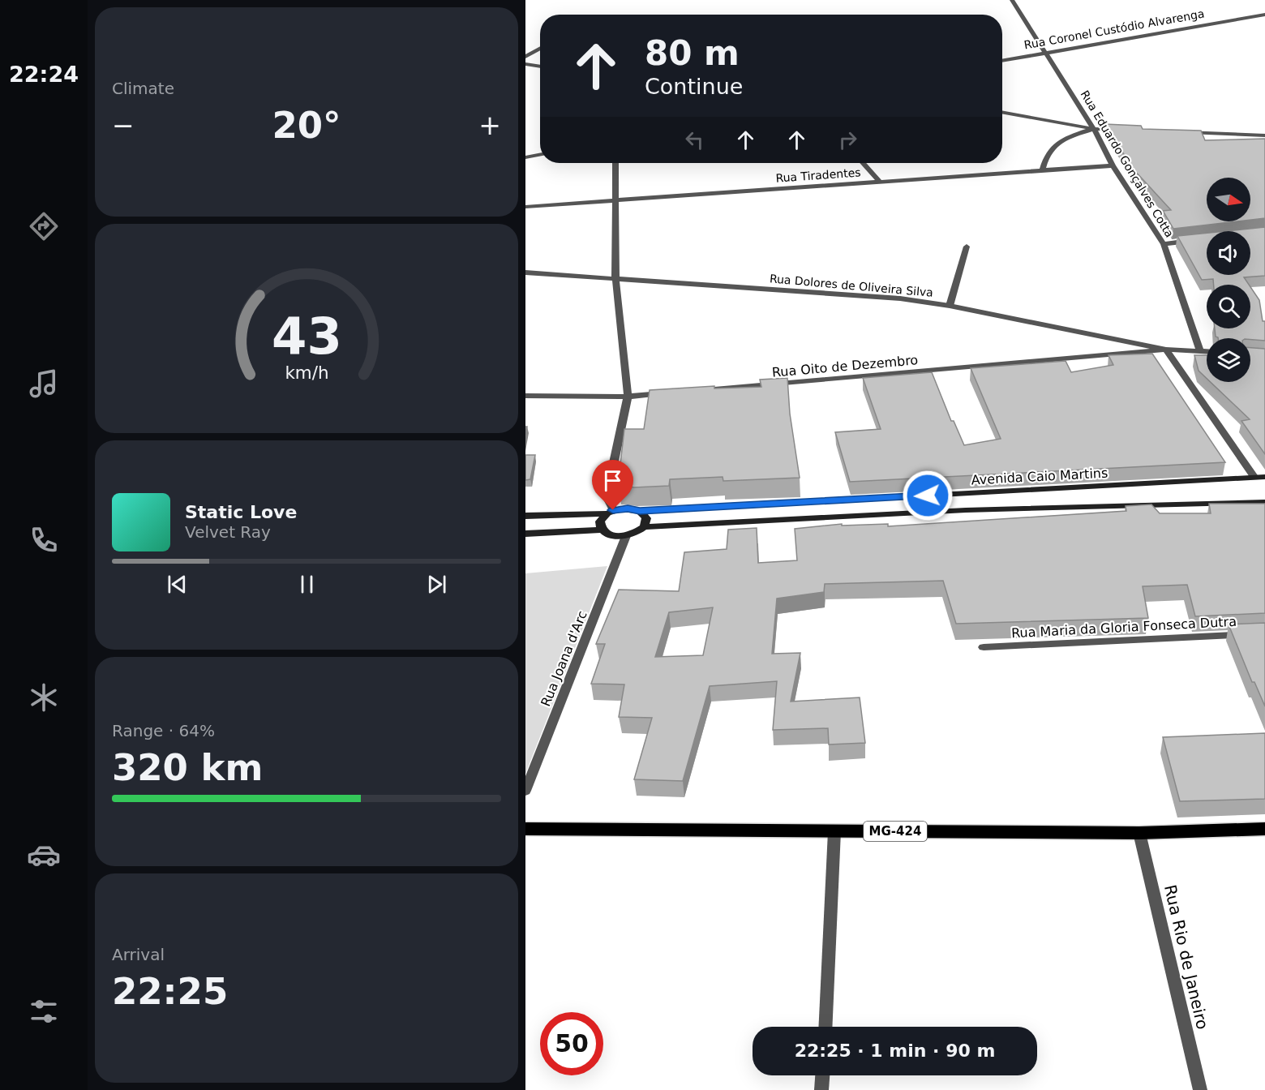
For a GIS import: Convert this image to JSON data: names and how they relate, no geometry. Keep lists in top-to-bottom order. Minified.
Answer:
{"streets":{"highway":["MG-424"],"main road":["Avenida Caio Martins"],"street":["Rua Coronel Custódio Alvarenga","Rua Eduardo Gonçalves Cotta","Rua Tiradentes","Rua Dolores de Oliveira Silva","Rua Oito de Dezembro","Rua Maria da Gloria Fonseca Dutra","Rua Joana d'Arc","Rua Rio de Janeiro"]},"crossings":[["Rua Coronel Custódio Alvarenga","Rua Eduardo Gonçalves Cotta"],["Rua Eduardo Gonçalves Cotta","Rua Tiradentes"],["Rua Eduardo Gonçalves Cotta","Rua Dolores de Oliveira Silva"],["Rua Dolores de Oliveira Silva","Rua Oito de Dezembro"],["Avenida Caio Martins","Rua Joana d'Arc"],["MG-424","Rua Rio de Janeiro"]],"north":"right","page":{"tabs":"22:24","tile":["Climate",["Range · 64%","320 km"],["Arrival","22:25"]],"turn":["80 m","Continue"],"heat":["−","20°","+"],"song":["Static Love","Velvet Ray"],"limit":"50","trip":"22:25 · 1 min · 90 m","gauge":["43","km/h"]}}
